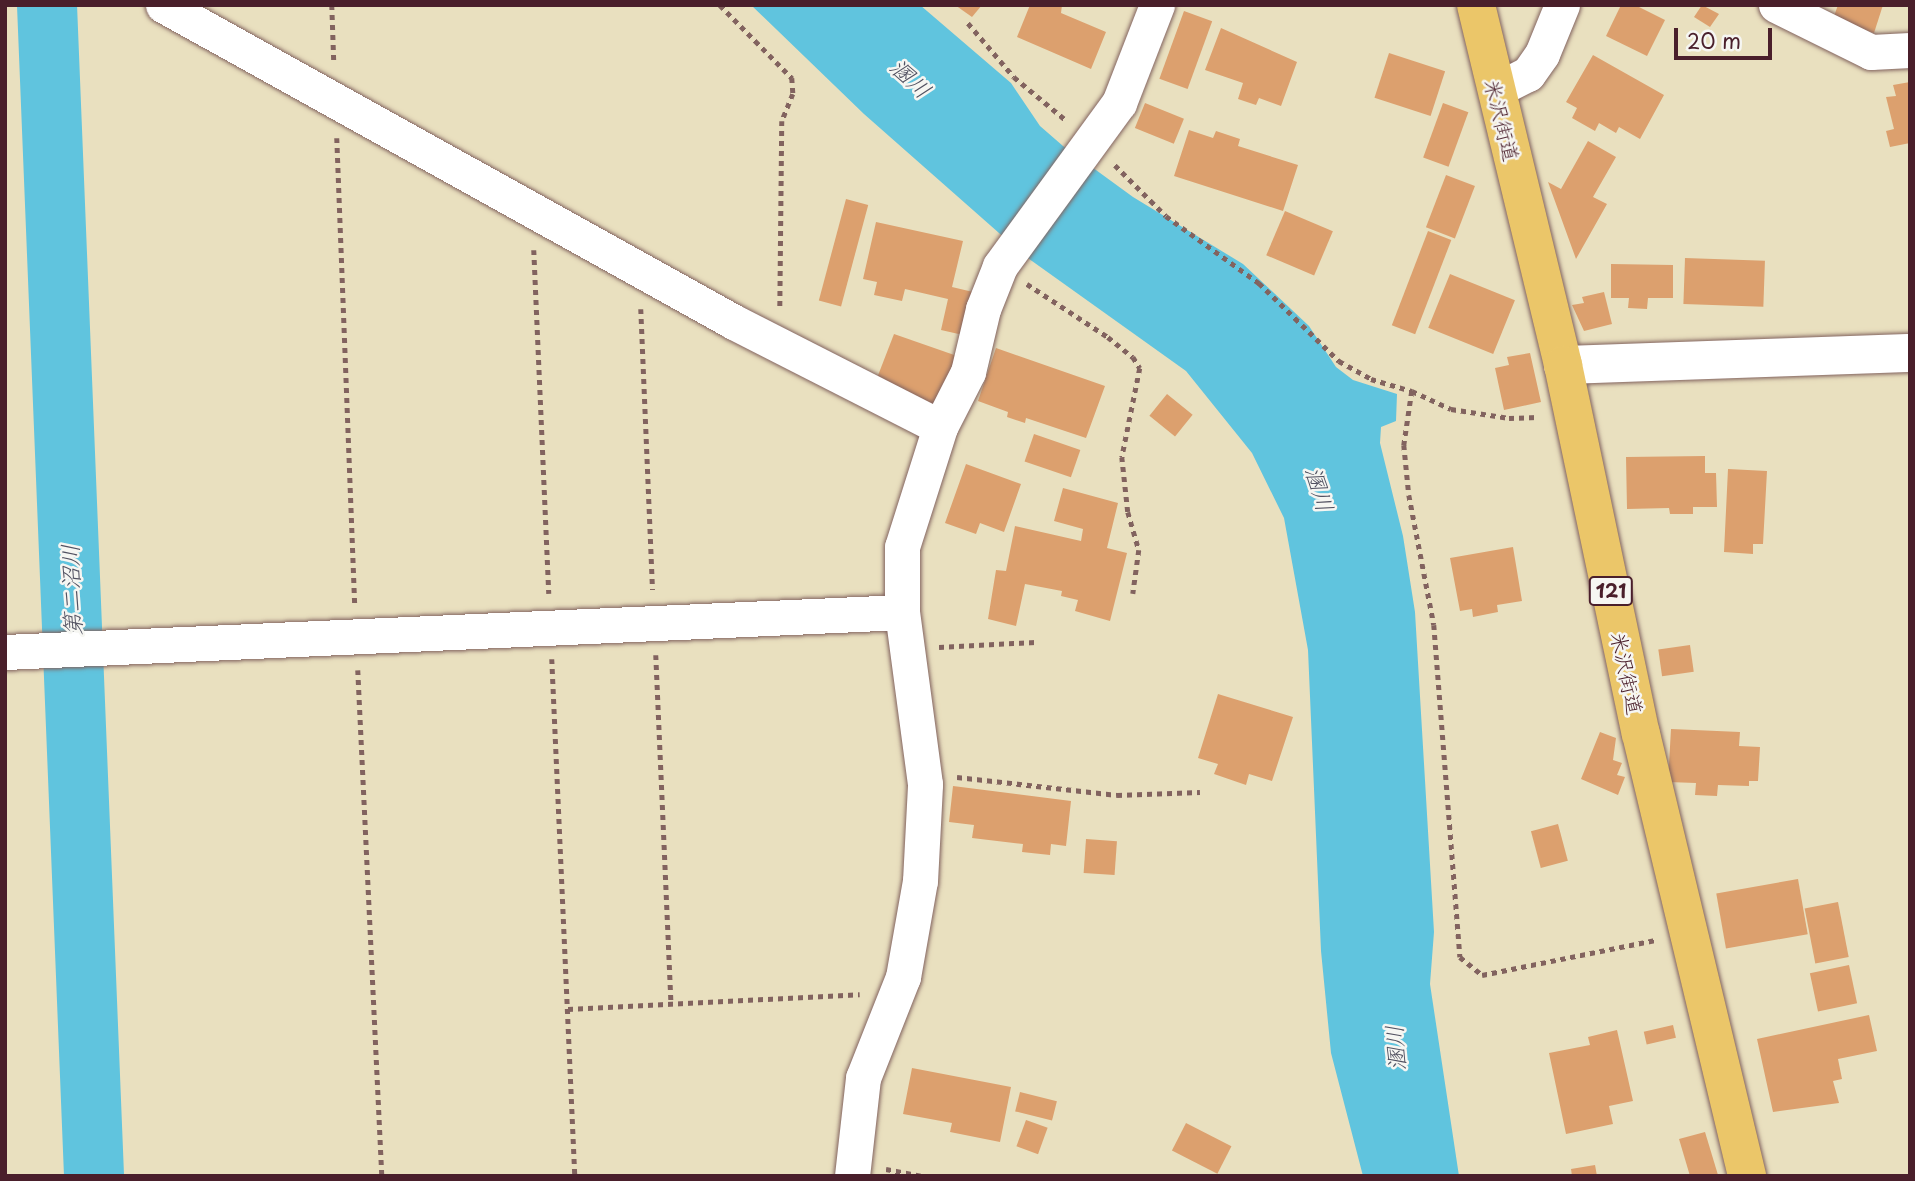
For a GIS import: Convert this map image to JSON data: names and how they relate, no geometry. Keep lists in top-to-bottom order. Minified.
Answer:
{"streets":{"highway":["米沢街道","121"]},"water":["溷川","第二沼川"],"scale_bar":"20 m"}
